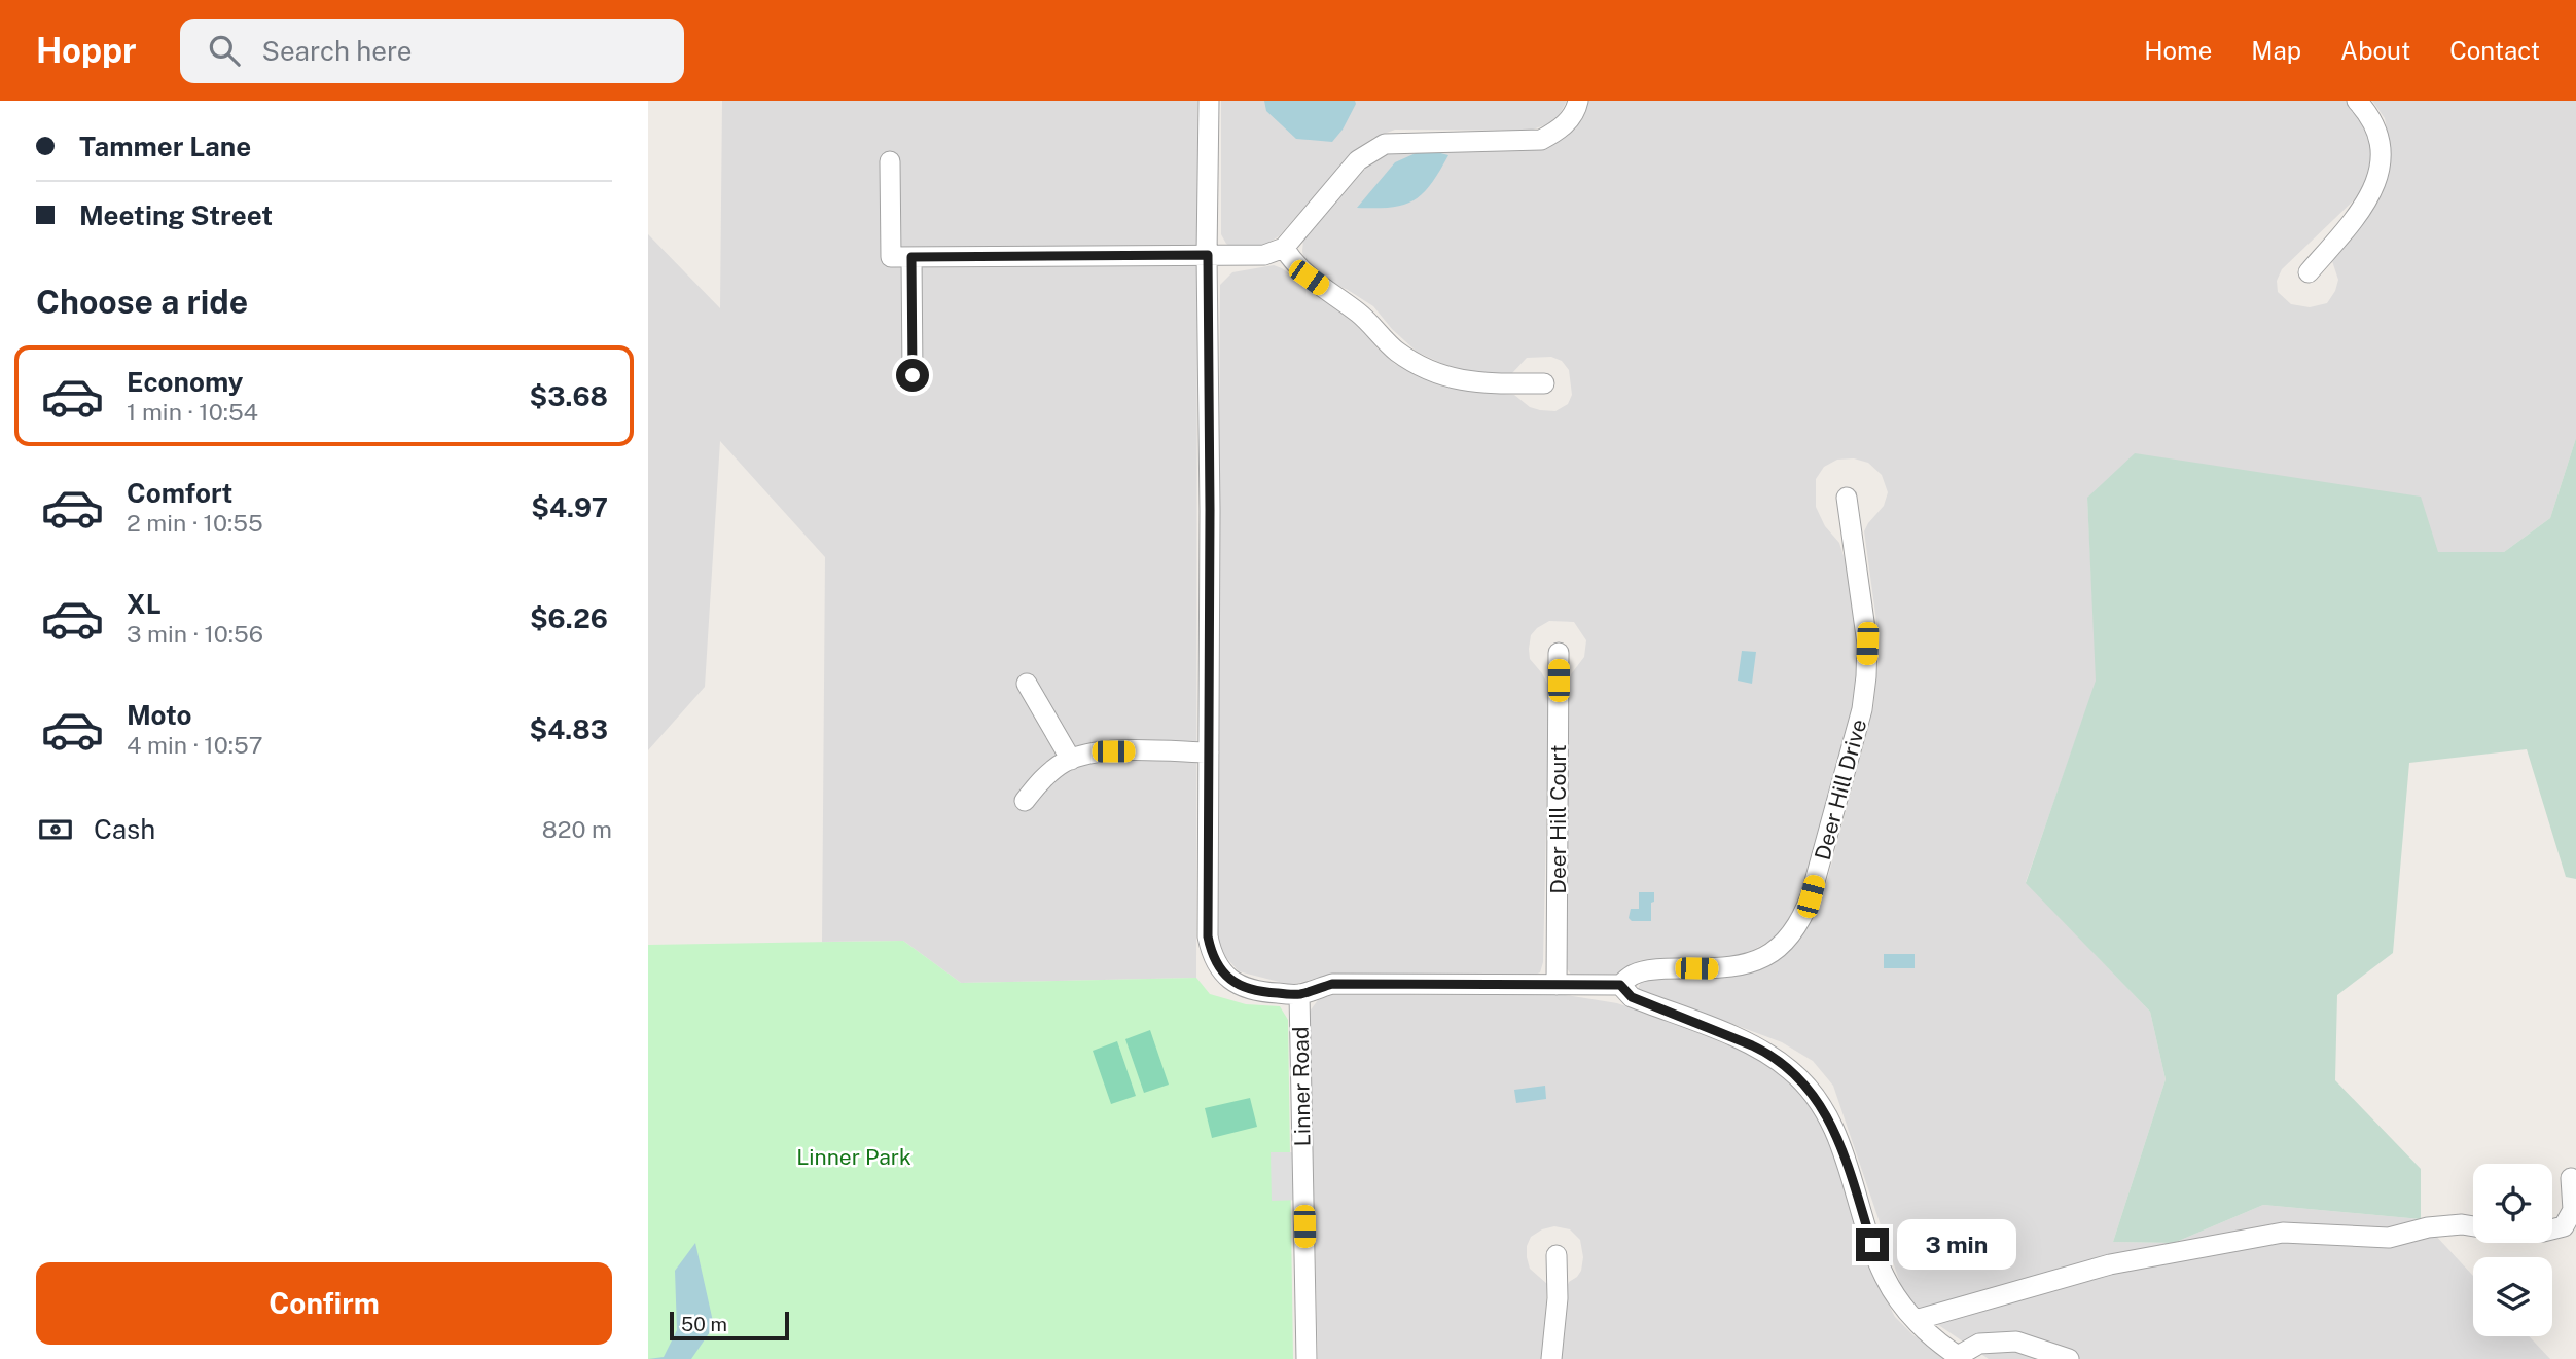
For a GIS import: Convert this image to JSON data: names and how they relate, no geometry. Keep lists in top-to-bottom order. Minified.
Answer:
{"streets":{"street":["Deer Hill Drive","Deer Hill Court","Linner Road"]},"parks":["Linner Park"],"scale_bar":"50 m","page":{"header":"Hoppr","search":"Search here","nav":["Home","Map","About","Contact"],"banner":["Tammer Lane","Meeting Street"],"heading":"Choose a ride","list":[{"name":"Economy","note":"1 min · 10:54","value":"$3.68"},{"name":"Comfort","note":"2 min · 10:55","value":"$4.97"},{"name":"XL","note":"3 min · 10:56","value":"$6.26"},{"name":"Moto","note":"4 min · 10:57","value":"$4.83"}],"pay":["Cash","820 m"],"bubble":"3 min","buttons":"Confirm","scale":"50 m"}}
